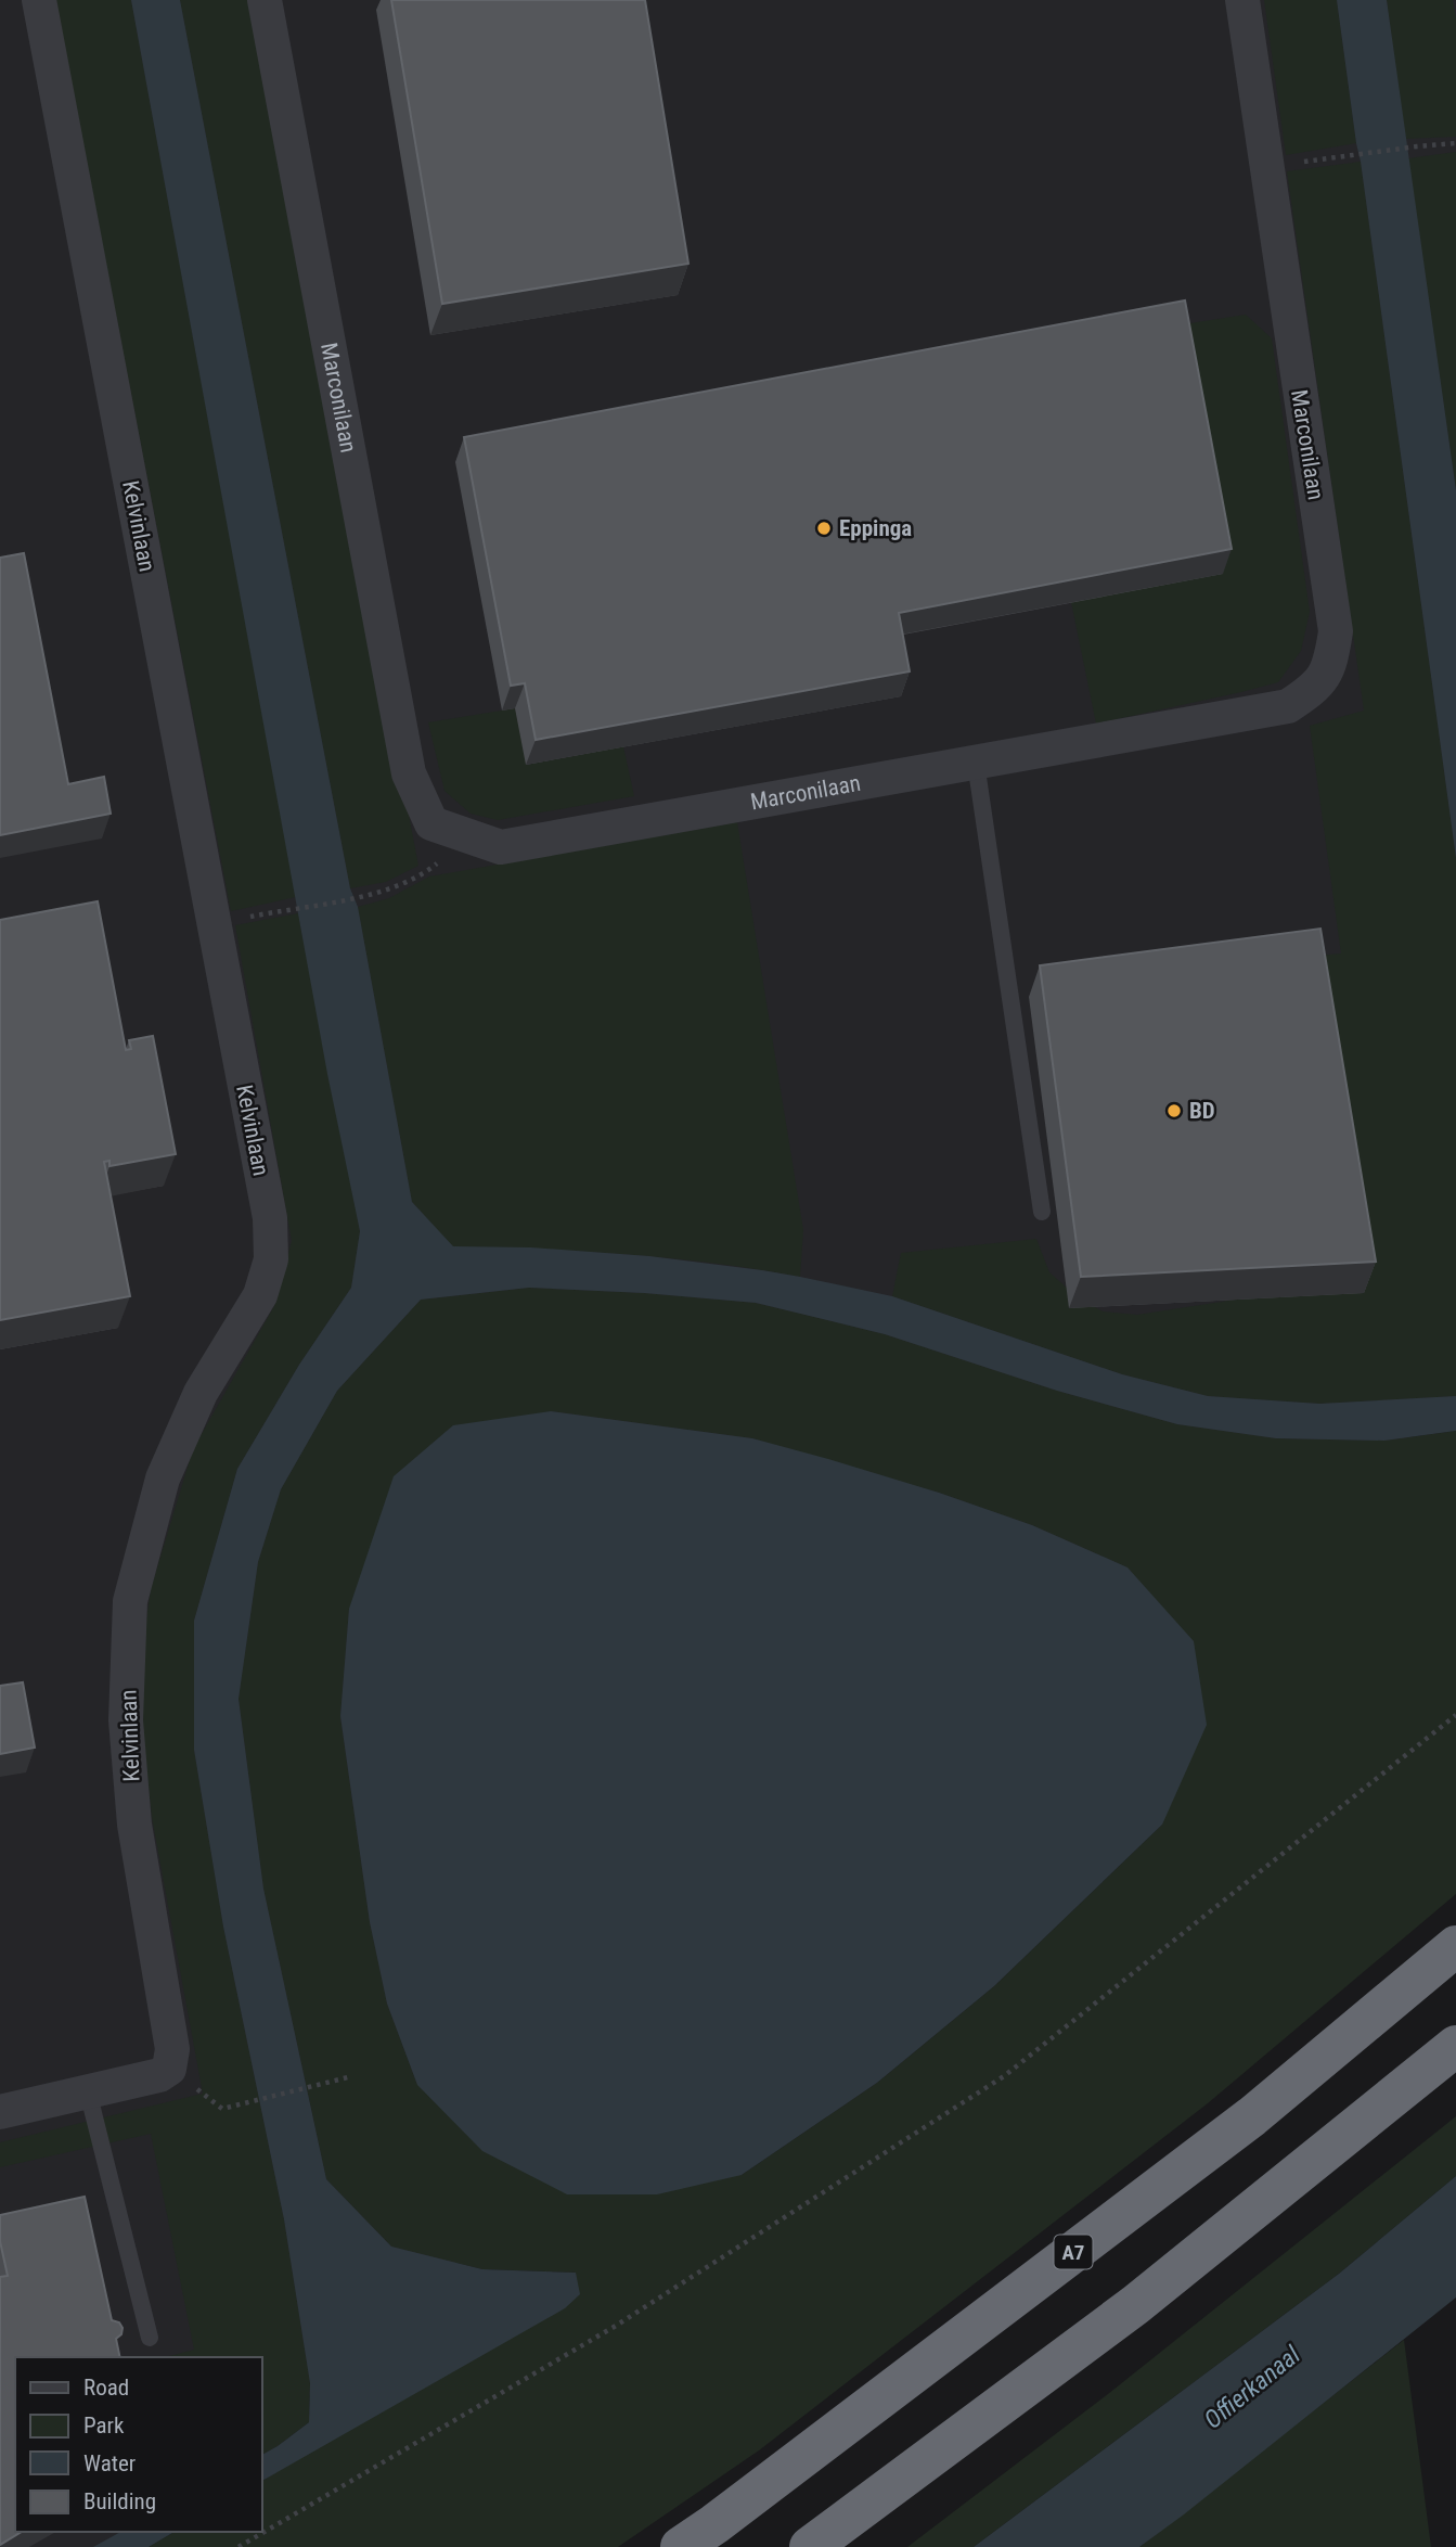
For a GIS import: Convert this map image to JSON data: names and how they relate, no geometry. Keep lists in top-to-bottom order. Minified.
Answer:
{"streets":{"highway":["A7"],"street":["Marconilaan","Kelvinlaan"]},"water":["Offierkanaal"],"places":["Eppinga","BD"],"legend":["Road","Park","Water","Building"]}
